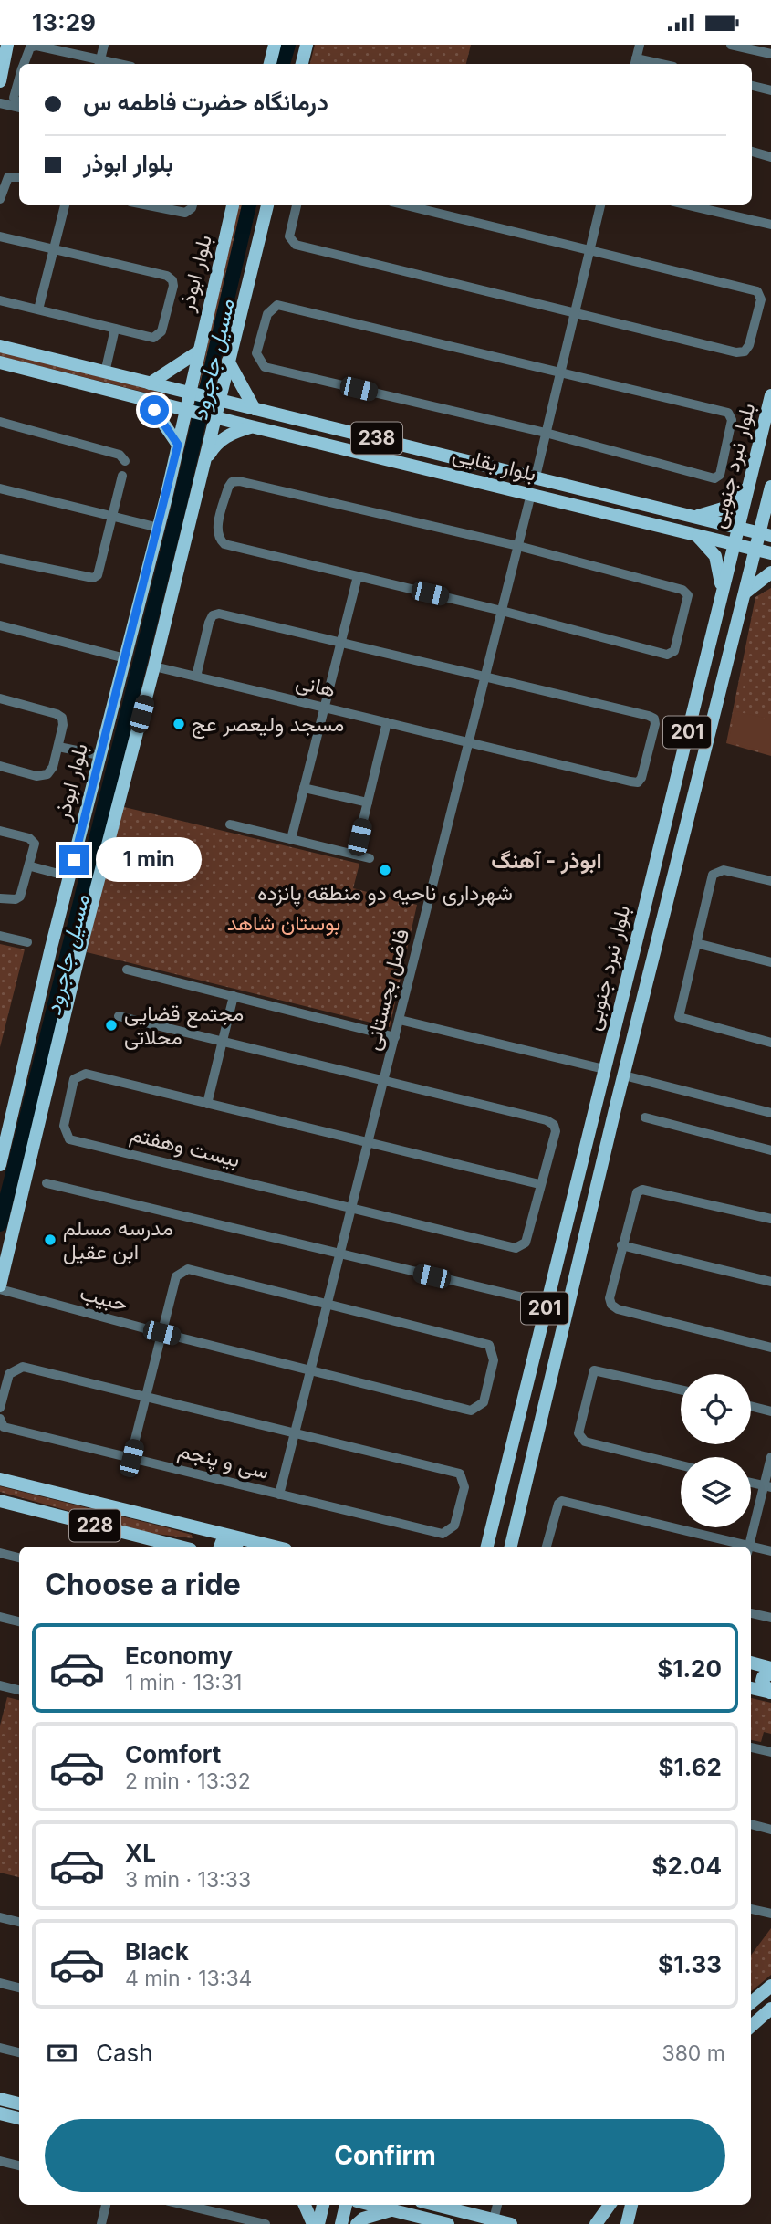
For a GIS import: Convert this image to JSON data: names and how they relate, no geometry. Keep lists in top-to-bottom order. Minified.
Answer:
{"streets":{"main road":["بلوار ابوذر","238","بلوار بقایی","بلوار نبرد جنوبی","201","228"],"street":["هانی","فاضل بجستانی","بیست وهفتم","حبیب","سی و پنجم"]},"crossings":[["بلوار ابوذر","238"],["238","بلوار بقایی"],["بلوار بقایی","بلوار نبرد جنوبی"],["بلوار بقایی","فاضل بجستانی"],["هانی","فاضل بجستانی"],["فاضل بجستانی","بیست وهفتم"],["فاضل بجستانی","حبیب"],["فاضل بجستانی","سی و پنجم"]],"districts":["ابوذر - آهنگ"],"water":["مسیل جاجرود"],"parks":["بوستان شاهد"],"places":["مسجد ولیعصر عج","شهرداری ناحیه دو منطقه پانزده","مجتمع قضایی محلاتی","مدرسه مسلم ابن عقیل"],"page":{"status":"13:29","banner":["درمانگاه حضرت فاطمه س","بلوار ابوذر"],"bubble":"1 min","heading":"Choose a ride","list":[{"name":"Economy","note":"1 min · 13:31","value":"$1.20"},{"name":"Comfort","note":"2 min · 13:32","value":"$1.62"},{"name":"XL","note":"3 min · 13:33","value":"$2.04"},{"name":"Black","note":"4 min · 13:34","value":"$1.33"}],"pay":["Cash","380 m"],"buttons":"Confirm"}}
